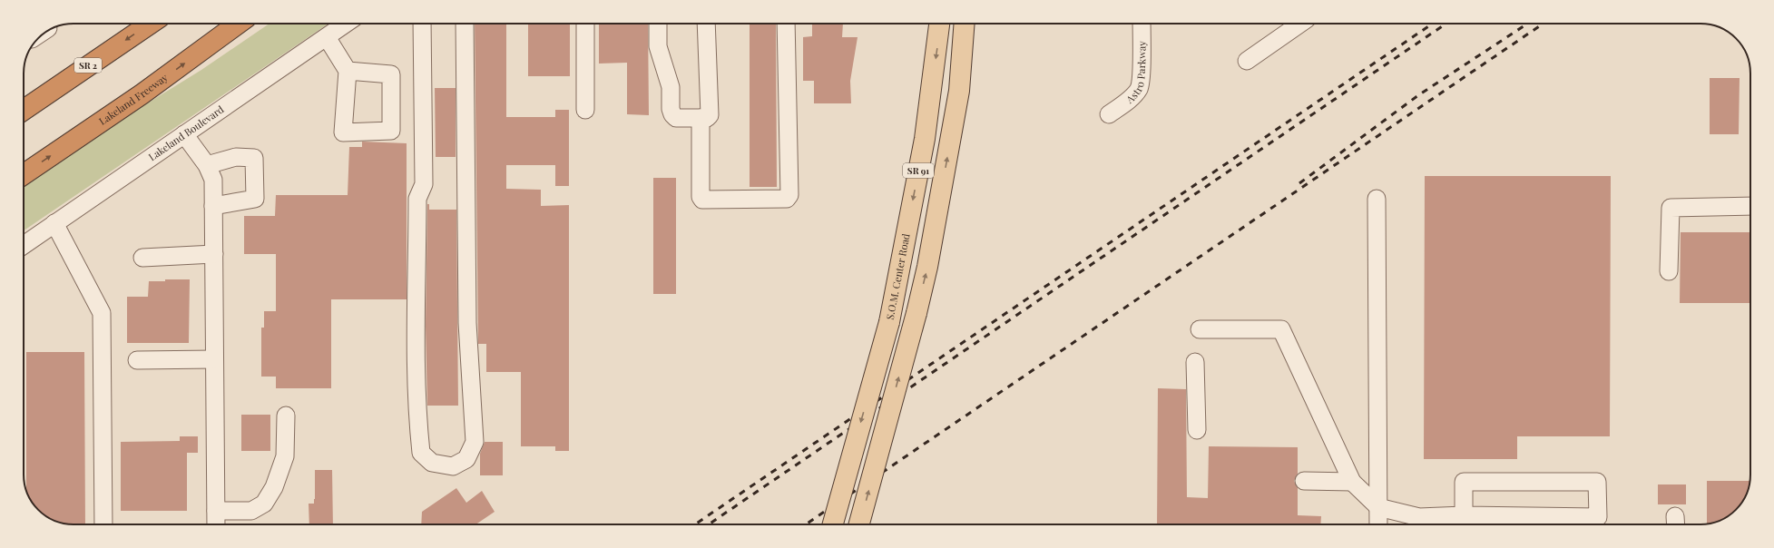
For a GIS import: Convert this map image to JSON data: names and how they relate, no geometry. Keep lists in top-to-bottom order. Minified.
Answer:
{"streets":{"highway":["SR 2","Lakeland Freeway"],"main road":["SR 91","S.O.M. Center Road"],"street":["Astro Parkway","Lakeland Boulevard"]}}
